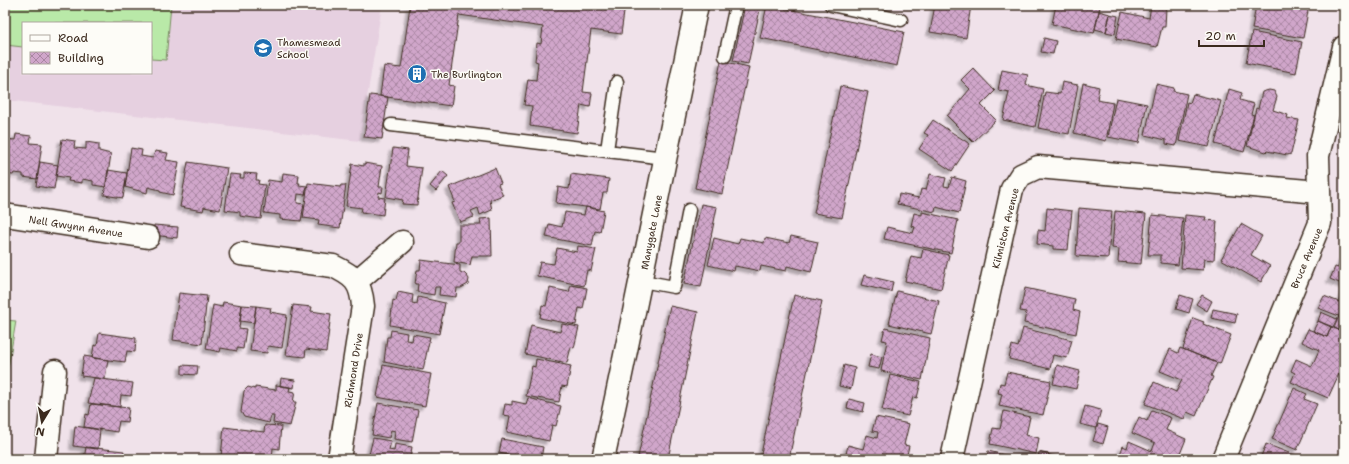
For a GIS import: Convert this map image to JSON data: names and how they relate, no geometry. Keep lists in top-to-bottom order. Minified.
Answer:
{"streets":{"street":["Nell Gwynn Avenue","Kilmiston Avenue","Manygate Lane","Bruce Avenue","Richmond Drive"]},"crossings":[["Kilmiston Avenue","Bruce Avenue"]],"places":{"school or university":["Thamesmead School"],"building":["The Burlington"]},"legend":["Road","Building"],"scale_bar":"20 m","north":"bottom"}
